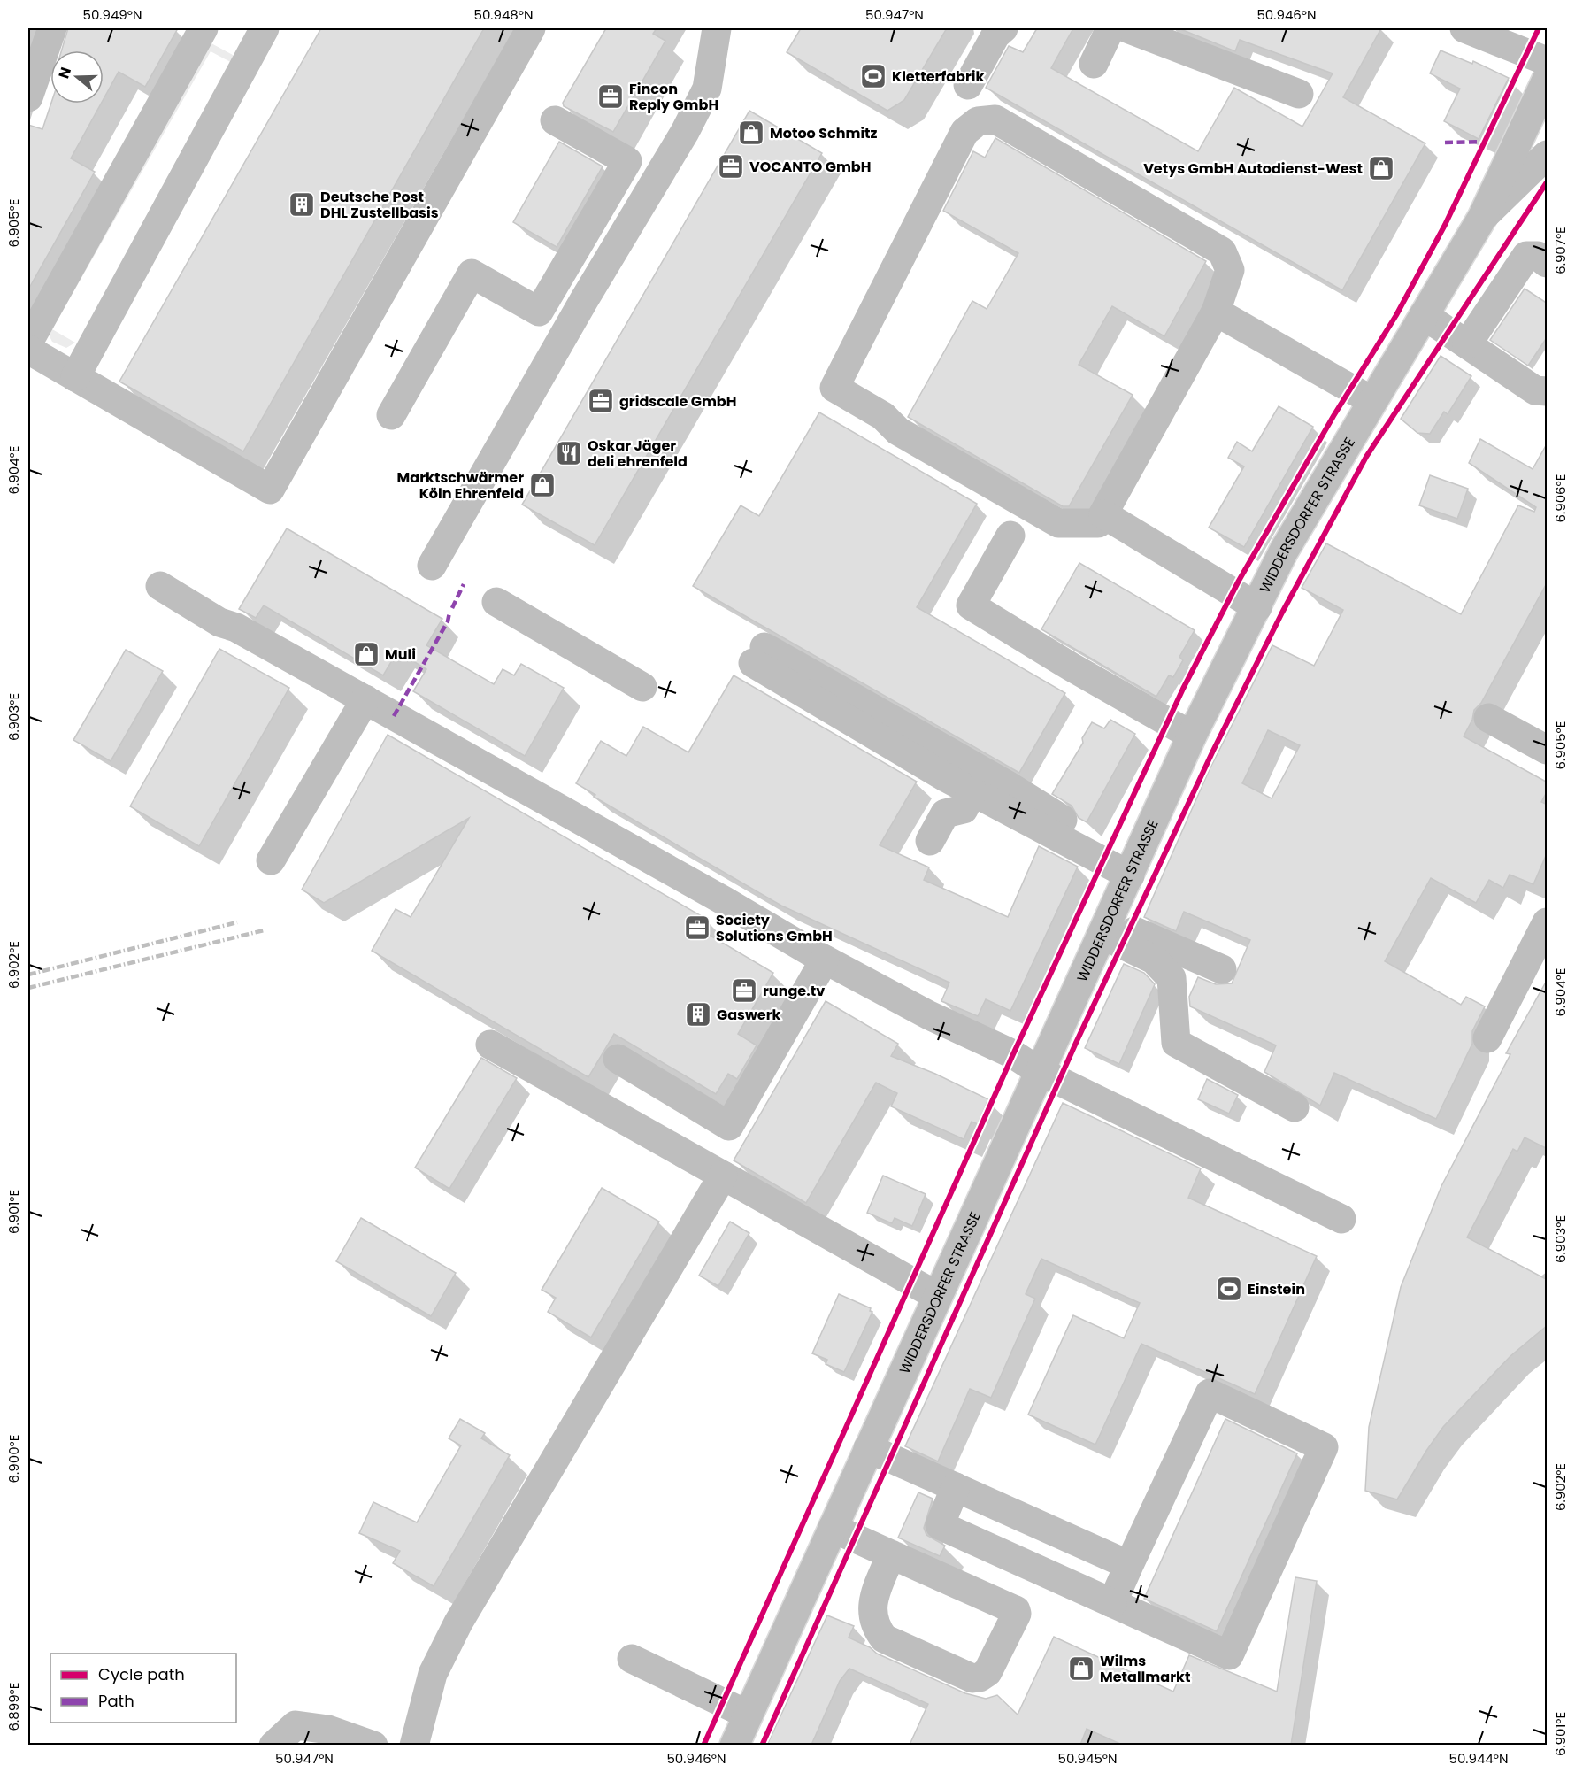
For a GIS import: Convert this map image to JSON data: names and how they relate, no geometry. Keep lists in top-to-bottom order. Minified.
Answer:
{"streets":{"main road":["WIDDERSDORFER STRASSE"]},"places":{"sports":["Kletterfabrik","Einstein"],"office":["Fincon Reply GmbH","VOCANTO GmbH","gridscale GmbH","Society Solutions GmbH","runge.tv"],"shop":["Motoo Schmitz","Vetys GmbH Autodienst-West","Marktschwärmer Köln Ehrenfeld","Muli","Wilms Metallmarkt"],"building":["Deutsche Post DHL Zustellbasis","Gaswerk"],"restaurant":["Oskar Jäger deli ehrenfeld"]},"legend":["Cycle path","Path"],"north":"left","coordinates":["50.949°N","50.948°N","50.947°N","50.946°N","6.905°E","6.907°E","6.904°E","6.906°E","6.903°E","6.902°E","6.901°E","6.900°E","6.899°E","50.945°N","50.944°N"]}
